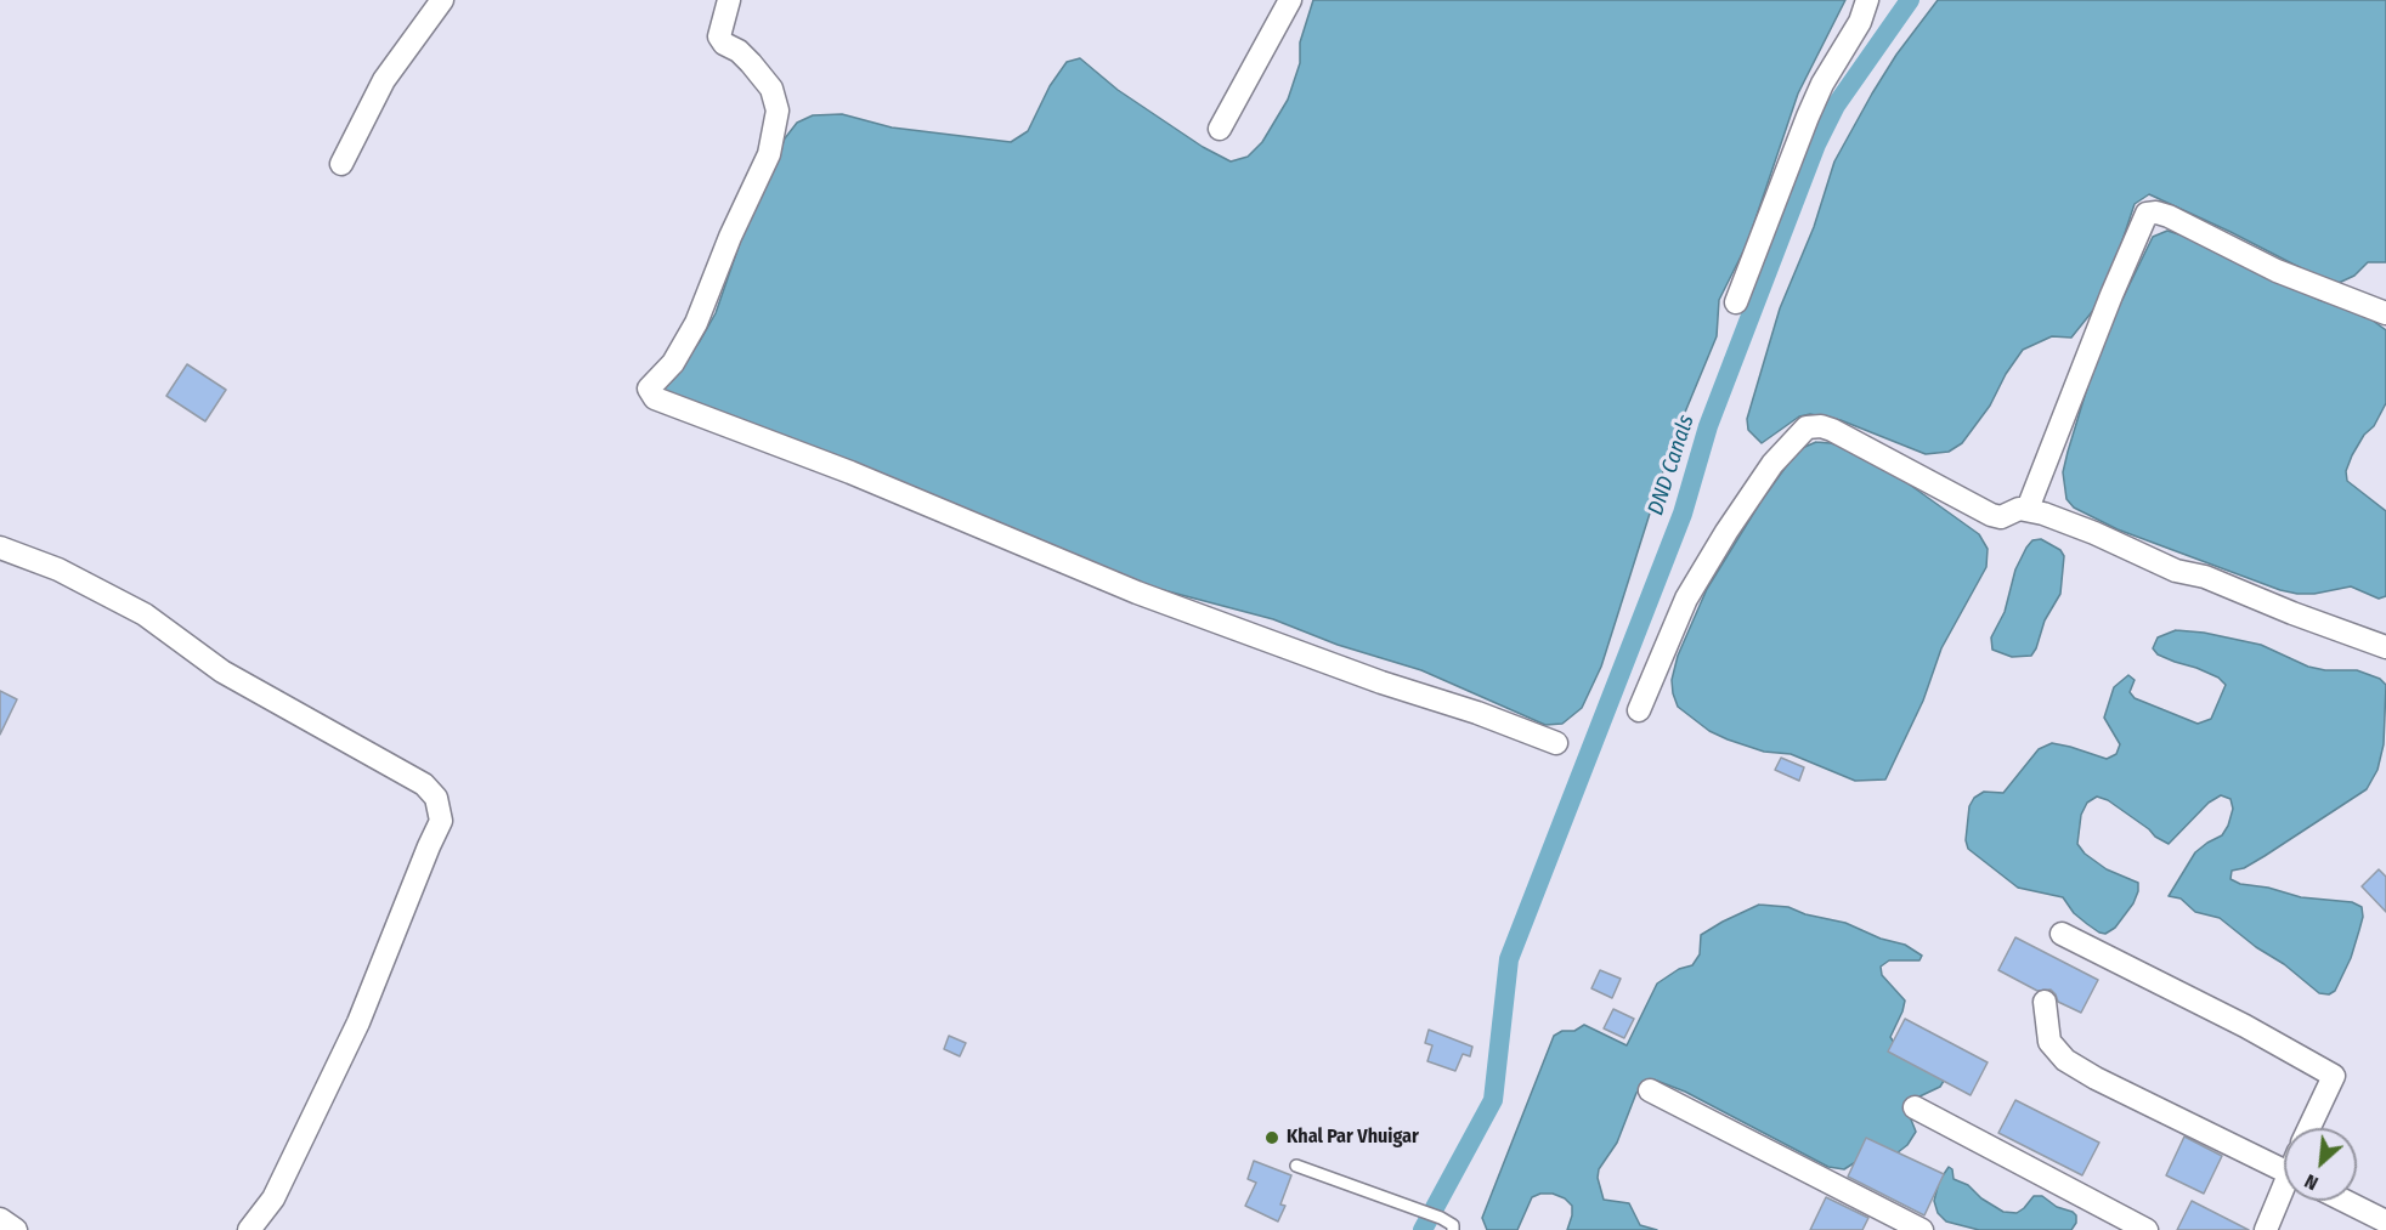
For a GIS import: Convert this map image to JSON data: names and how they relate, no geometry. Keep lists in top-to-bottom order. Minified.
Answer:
{"water":["DND Canals"],"places":["Khal Par Vhuigar"],"north":"bottom left"}
